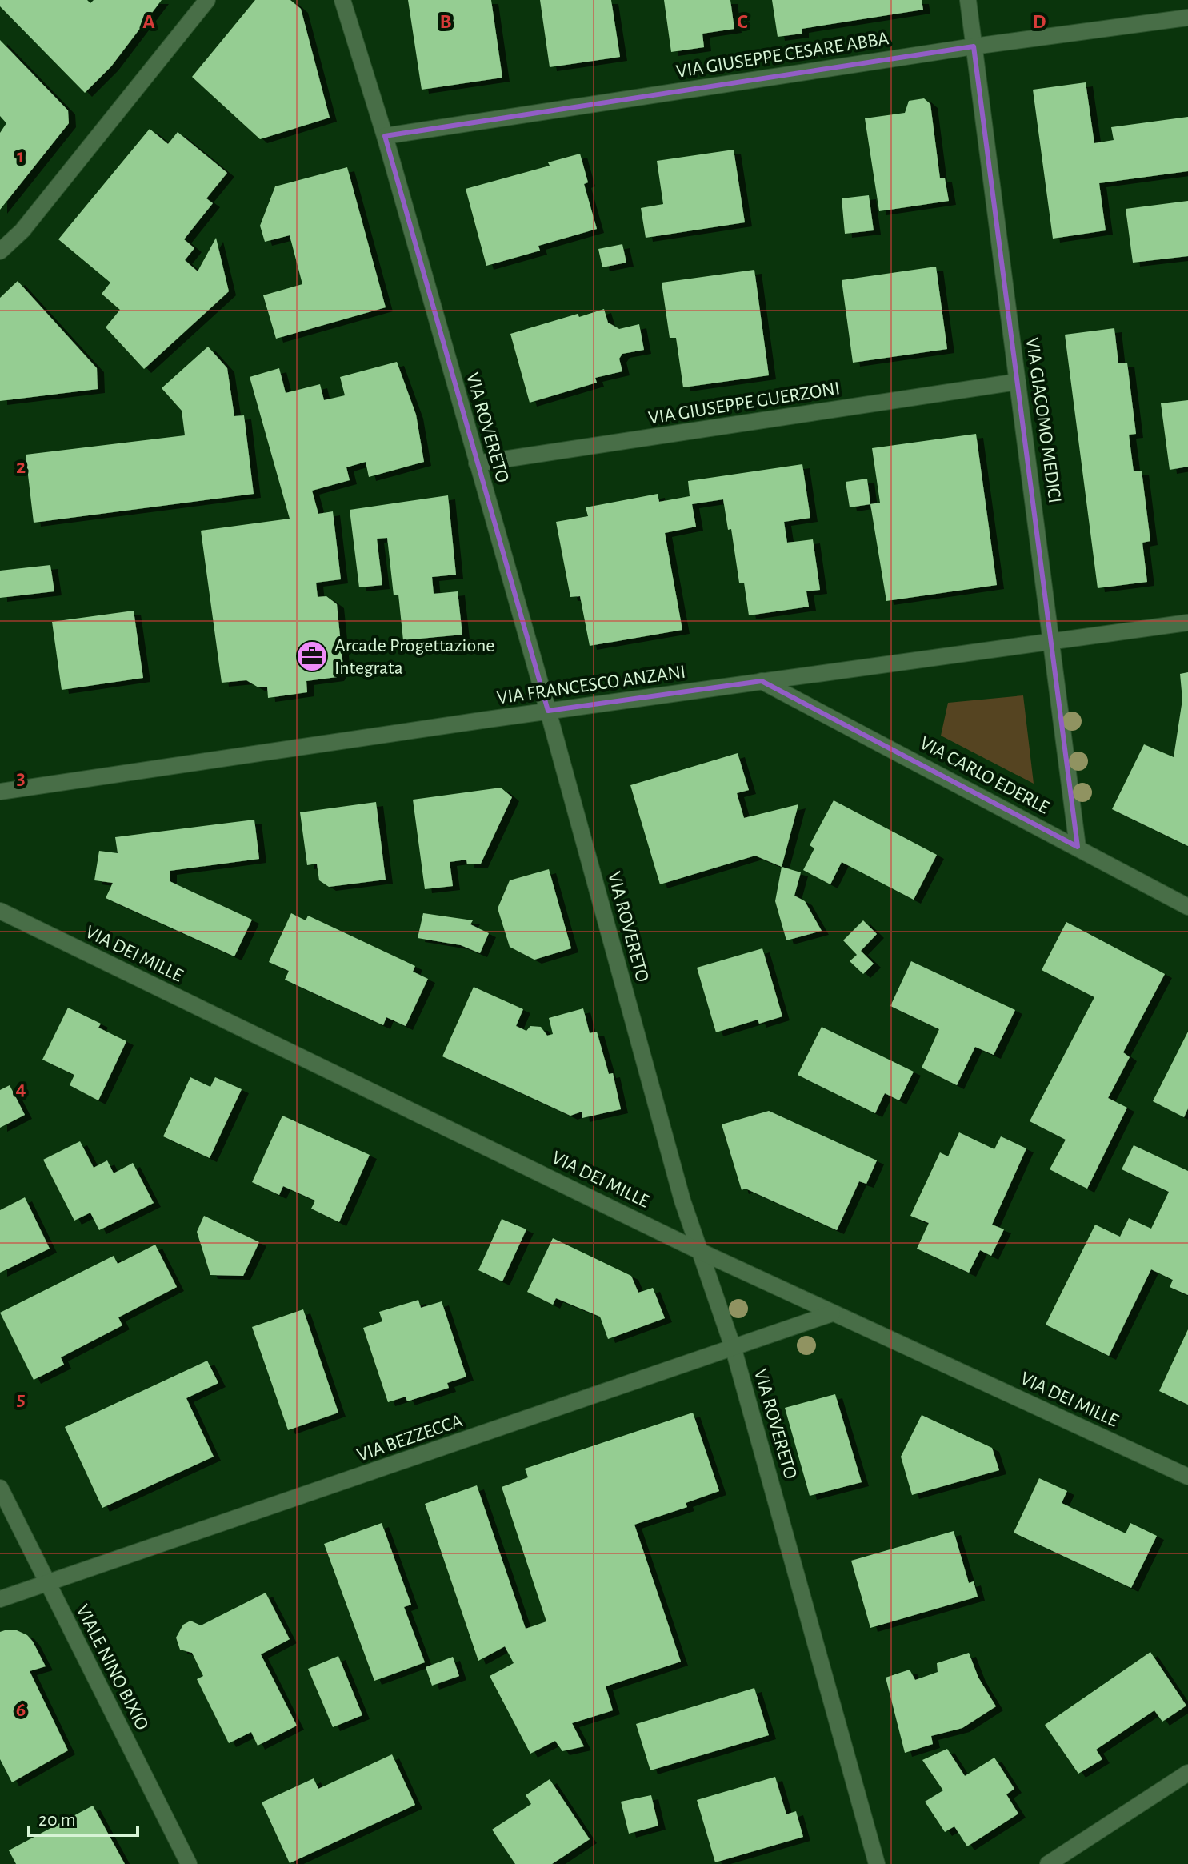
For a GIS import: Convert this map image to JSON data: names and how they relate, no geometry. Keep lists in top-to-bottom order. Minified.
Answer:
{"streets":{"street":["VIA GIUSEPPE CESARE ABBA","VIA GIUSEPPE GUERZONI","VIA GIACOMO MEDICI","VIA ROVERETO","VIA FRANCESCO ANZANI","VIA CARLO EDERLE","VIA DEI MILLE","VIA BEZZECCA","VIALE NINO BIXIO"]},"crossings":[["VIA GIUSEPPE CESARE ABBA","VIA GIACOMO MEDICI"],["VIA GIUSEPPE CESARE ABBA","VIA ROVERETO"],["VIA GIUSEPPE GUERZONI","VIA GIACOMO MEDICI"],["VIA GIUSEPPE GUERZONI","VIA ROVERETO"],["VIA GIACOMO MEDICI","VIA FRANCESCO ANZANI"],["VIA GIACOMO MEDICI","VIA CARLO EDERLE"],["VIA ROVERETO","VIA FRANCESCO ANZANI"],["VIA ROVERETO","VIA DEI MILLE"],["VIA ROVERETO","VIA BEZZECCA"],["VIA FRANCESCO ANZANI","VIA CARLO EDERLE"],["VIA DEI MILLE","VIA BEZZECCA"],["VIA BEZZECCA","VIALE NINO BIXIO"]],"places":{"office":["Arcade Progettazione Integrata"]},"scale_bar":"20 m","grid":{"columns":["A","B","C","D"],"rows":["1","2","3","4","5","6"]}}
